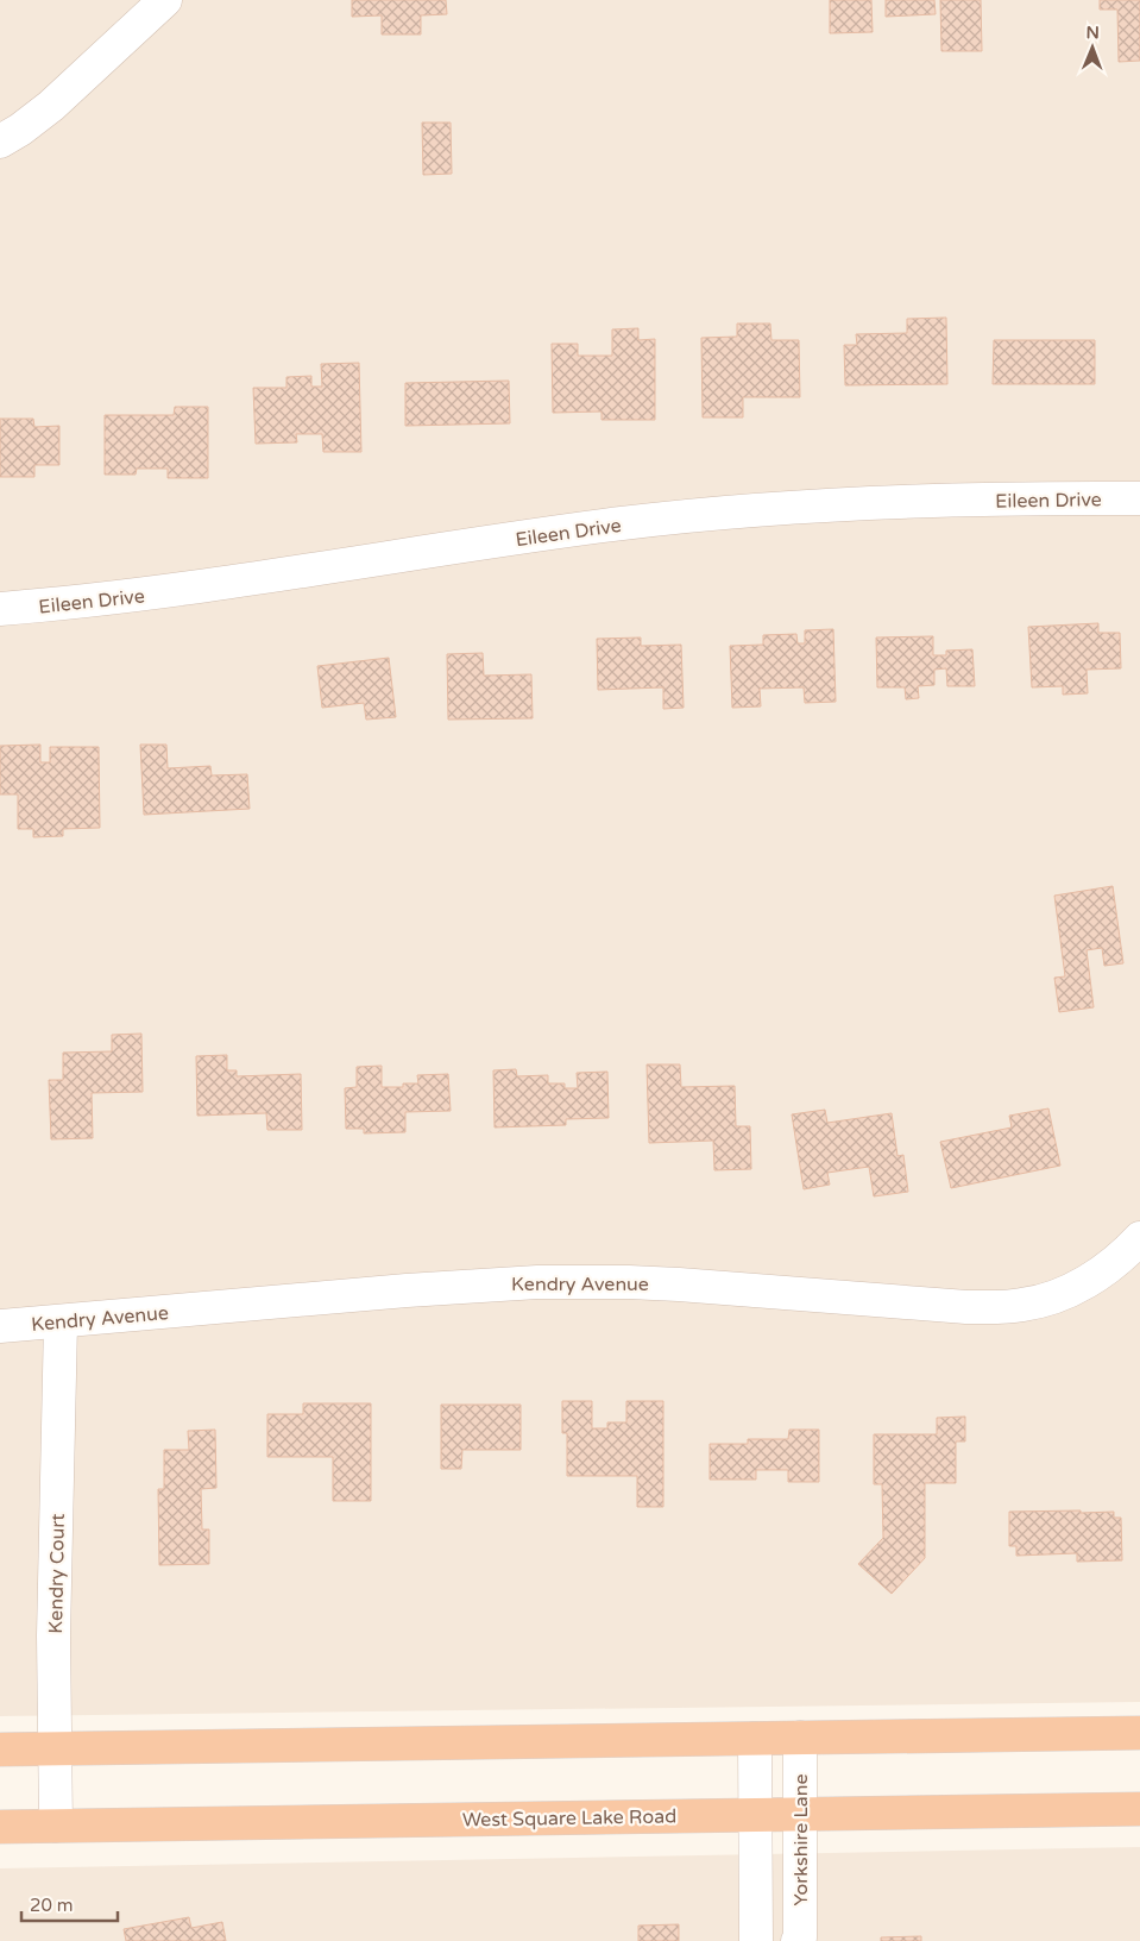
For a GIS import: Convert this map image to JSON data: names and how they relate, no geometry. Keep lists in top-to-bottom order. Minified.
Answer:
{"streets":{"highway":["West Square Lake Road"],"street":["Eileen Drive","Kendry Avenue","Kendry Court","Yorkshire Lane"]},"crossings":[["Kendry Avenue","Kendry Court"],["Kendry Court","West Square Lake Road"],["West Square Lake Road","Yorkshire Lane"]],"scale_bar":"20 m","north":"top"}
